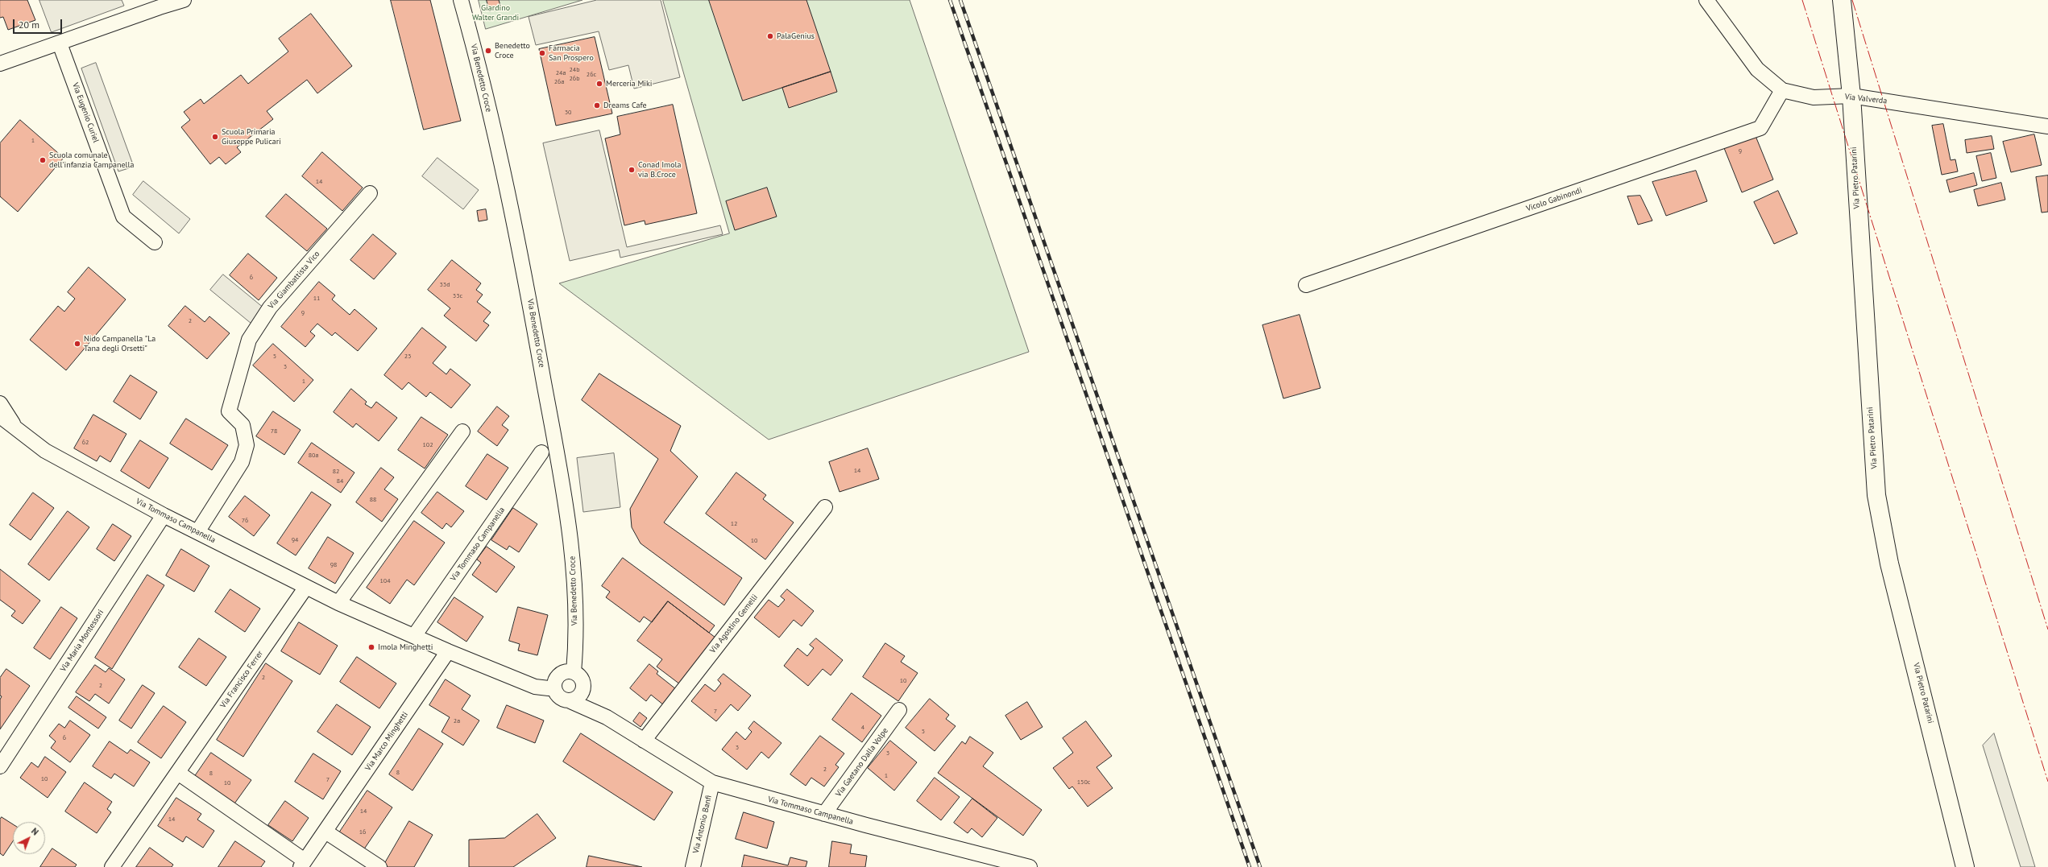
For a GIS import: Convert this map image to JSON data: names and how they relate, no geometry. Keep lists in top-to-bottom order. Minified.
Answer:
{"streets":{"main road":["Via Pietro Patarini"],"street":["Via Benedetto Croce","Via Valverda","Via Eugenio Curiel","Vicolo Gabinondi","Via Giambattista Vico","Via Tommaso Campanella","Via Agostino Gemelli","Via Maria Montessori","Via Francisco Ferrer","Via Marco Minghetti","Via Gaetano Dalla Volpe","Via Antonio Banfi"]},"crossings":[["Via Benedetto Croce","Via Tommaso Campanella"],["Via Valverda","Via Pietro Patarini"],["Via Valverda","Vicolo Gabinondi"],["Via Giambattista Vico","Via Tommaso Campanella"],["Via Tommaso Campanella","Via Agostino Gemelli"],["Via Tommaso Campanella","Via Maria Montessori"],["Via Tommaso Campanella","Via Francisco Ferrer"],["Via Tommaso Campanella","Via Marco Minghetti"],["Via Tommaso Campanella","Via Gaetano Dalla Volpe"],["Via Tommaso Campanella","Via Antonio Banfi"]],"parks":["Giardino Walter Grandi"],"places":["PalaGenius","Benedetto Croce","Farmacia San Prospero","Merceria Miki","Dreams Cafe","Scuola Primaria Giuseppe Pulicari","Scuola comunale dell'infanzia Campanella","Conad Imola via B.Croce","Nido Campanella \"La Tana degli Orsetti\"","Imola Minghetti"],"house_numbers":["24b","24a","26c","26b","26a","30","1","9","14","6","33d","33c","11","9","2","5","23","3","1","78","62","102","80a","14","82","84","88","76","12","94","10","98","104","2","10","2","7","2a","4","5","6","3","3","2","8","8","1","10","7","150c","10","14","14","16"],"scale_bar":"20 m","north":"top right"}
